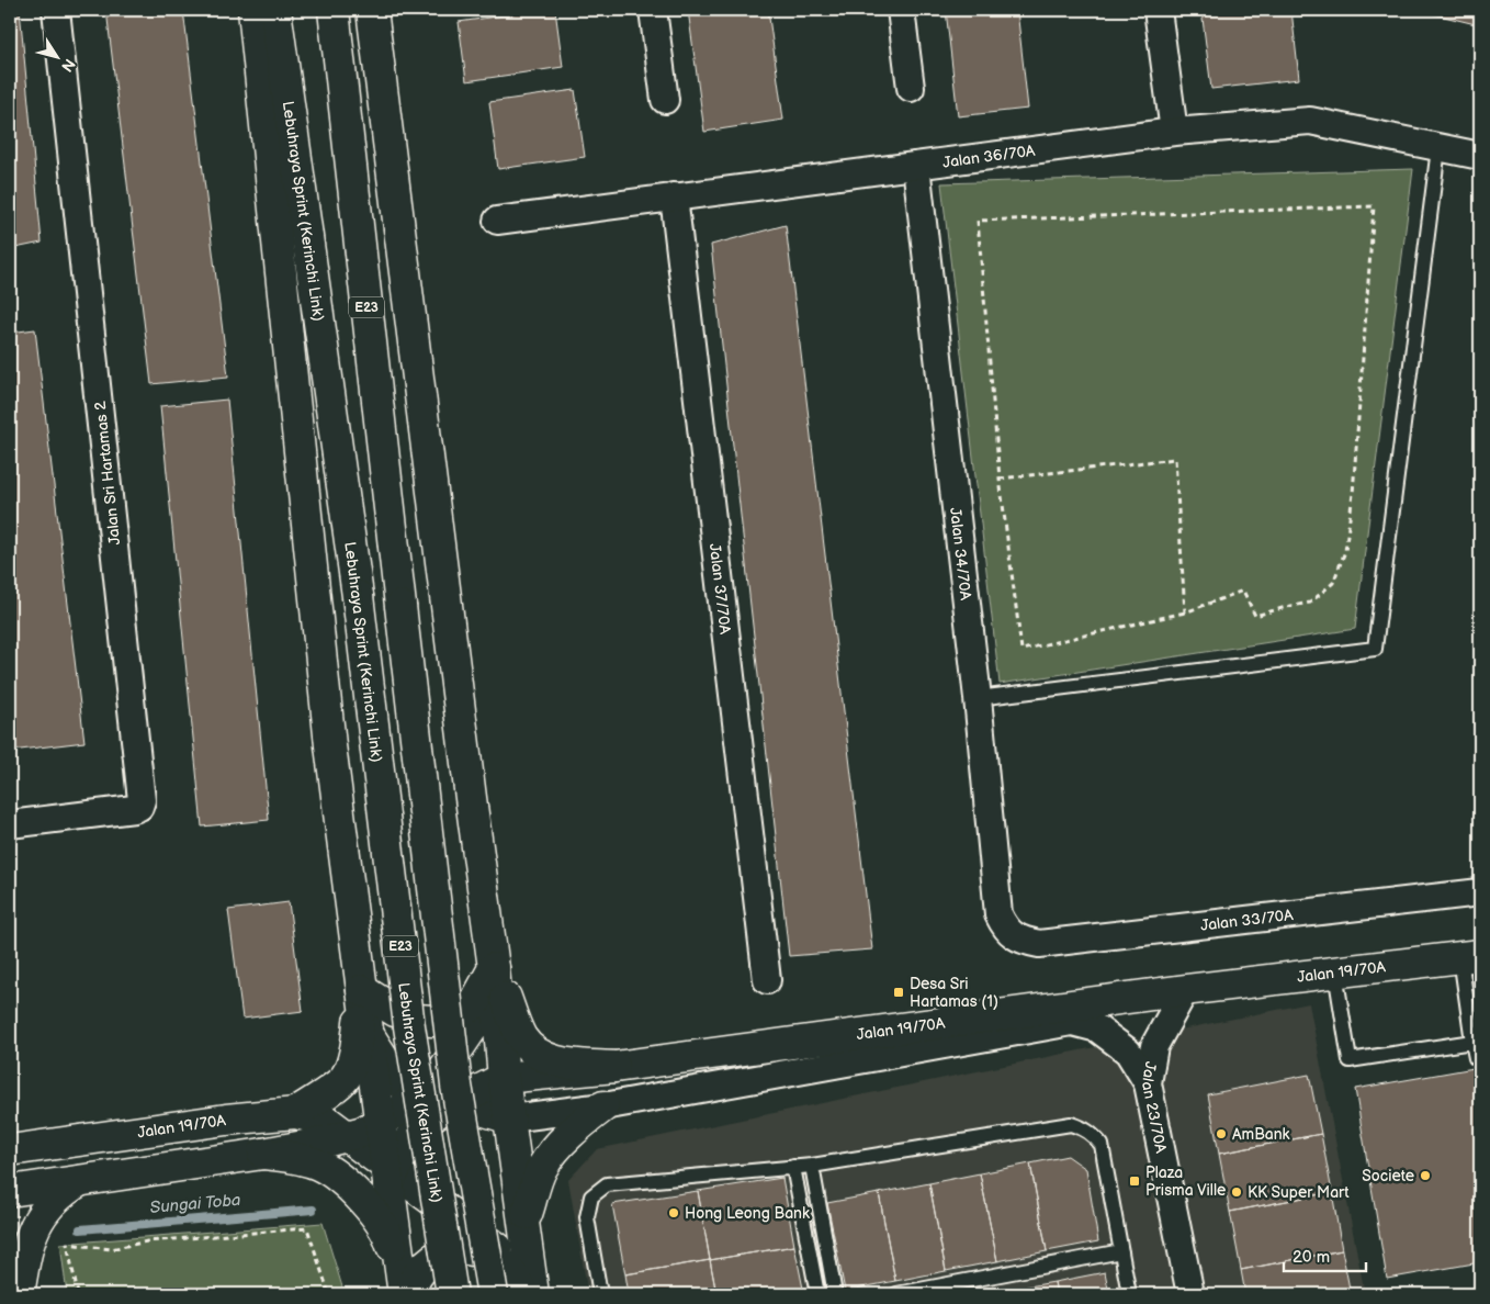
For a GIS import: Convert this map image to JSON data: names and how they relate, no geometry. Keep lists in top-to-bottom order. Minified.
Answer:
{"streets":{"main road":["Lebuhraya Sprint (Kerinchi Link)","E23","Jalan 19/70A"],"street":["Jalan 36/70A","Jalan Sri Hartamas 2","Jalan 34/70A","Jalan 37/70A","Jalan 33/70A","Jalan 23/70A"]},"crossings":[["Jalan 36/70A","Jalan 34/70A"],["Jalan 36/70A","Jalan 37/70A"],["Jalan 34/70A","Jalan 33/70A"],["Jalan 19/70A","Jalan 23/70A"]],"water":["Sungai Toba"],"places":{"transit":["Desa Sri Hartamas (1)","Plaza Prisma Ville"],"other":["AmBank","Societe","KK Super Mart","Hong Leong Bank"]},"scale_bar":"20 m","north":"bottom right"}
